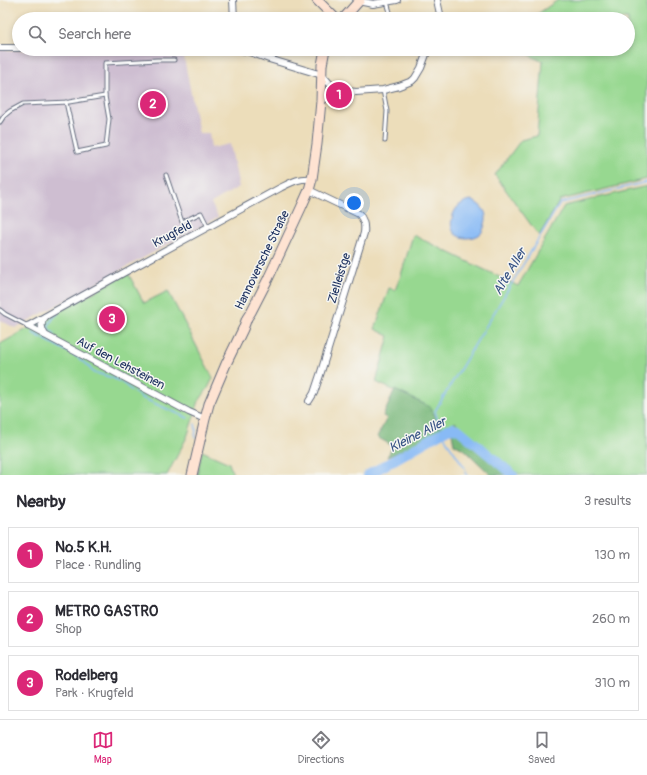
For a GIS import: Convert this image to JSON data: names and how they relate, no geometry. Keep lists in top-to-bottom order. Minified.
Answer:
{"streets":{"street":["Krugfeld","Hannoversche Straße","Zielleistge","Auf den Lehsteinen"]},"crossings":[["Krugfeld","Hannoversche Straße"],["Krugfeld","Auf den Lehsteinen"],["Hannoversche Straße","Zielleistge"],["Hannoversche Straße","Auf den Lehsteinen"]],"water":["Alte Aller","Kleine Aller"],"page":{"search":"Search here","pins":["1","2","3"],"heading":["Nearby","3 results"],"list":[{"mark":"1","name":"No.5 K.H.","note":"Place · Rundling","value":"130 m"},{"mark":"2","name":"METRO GASTRO","note":"Shop","value":"260 m"},{"mark":"3","name":"Rodelberg","note":"Park · Krugfeld","value":"310 m"}],"nav":["Map","Directions","Saved"]}}
